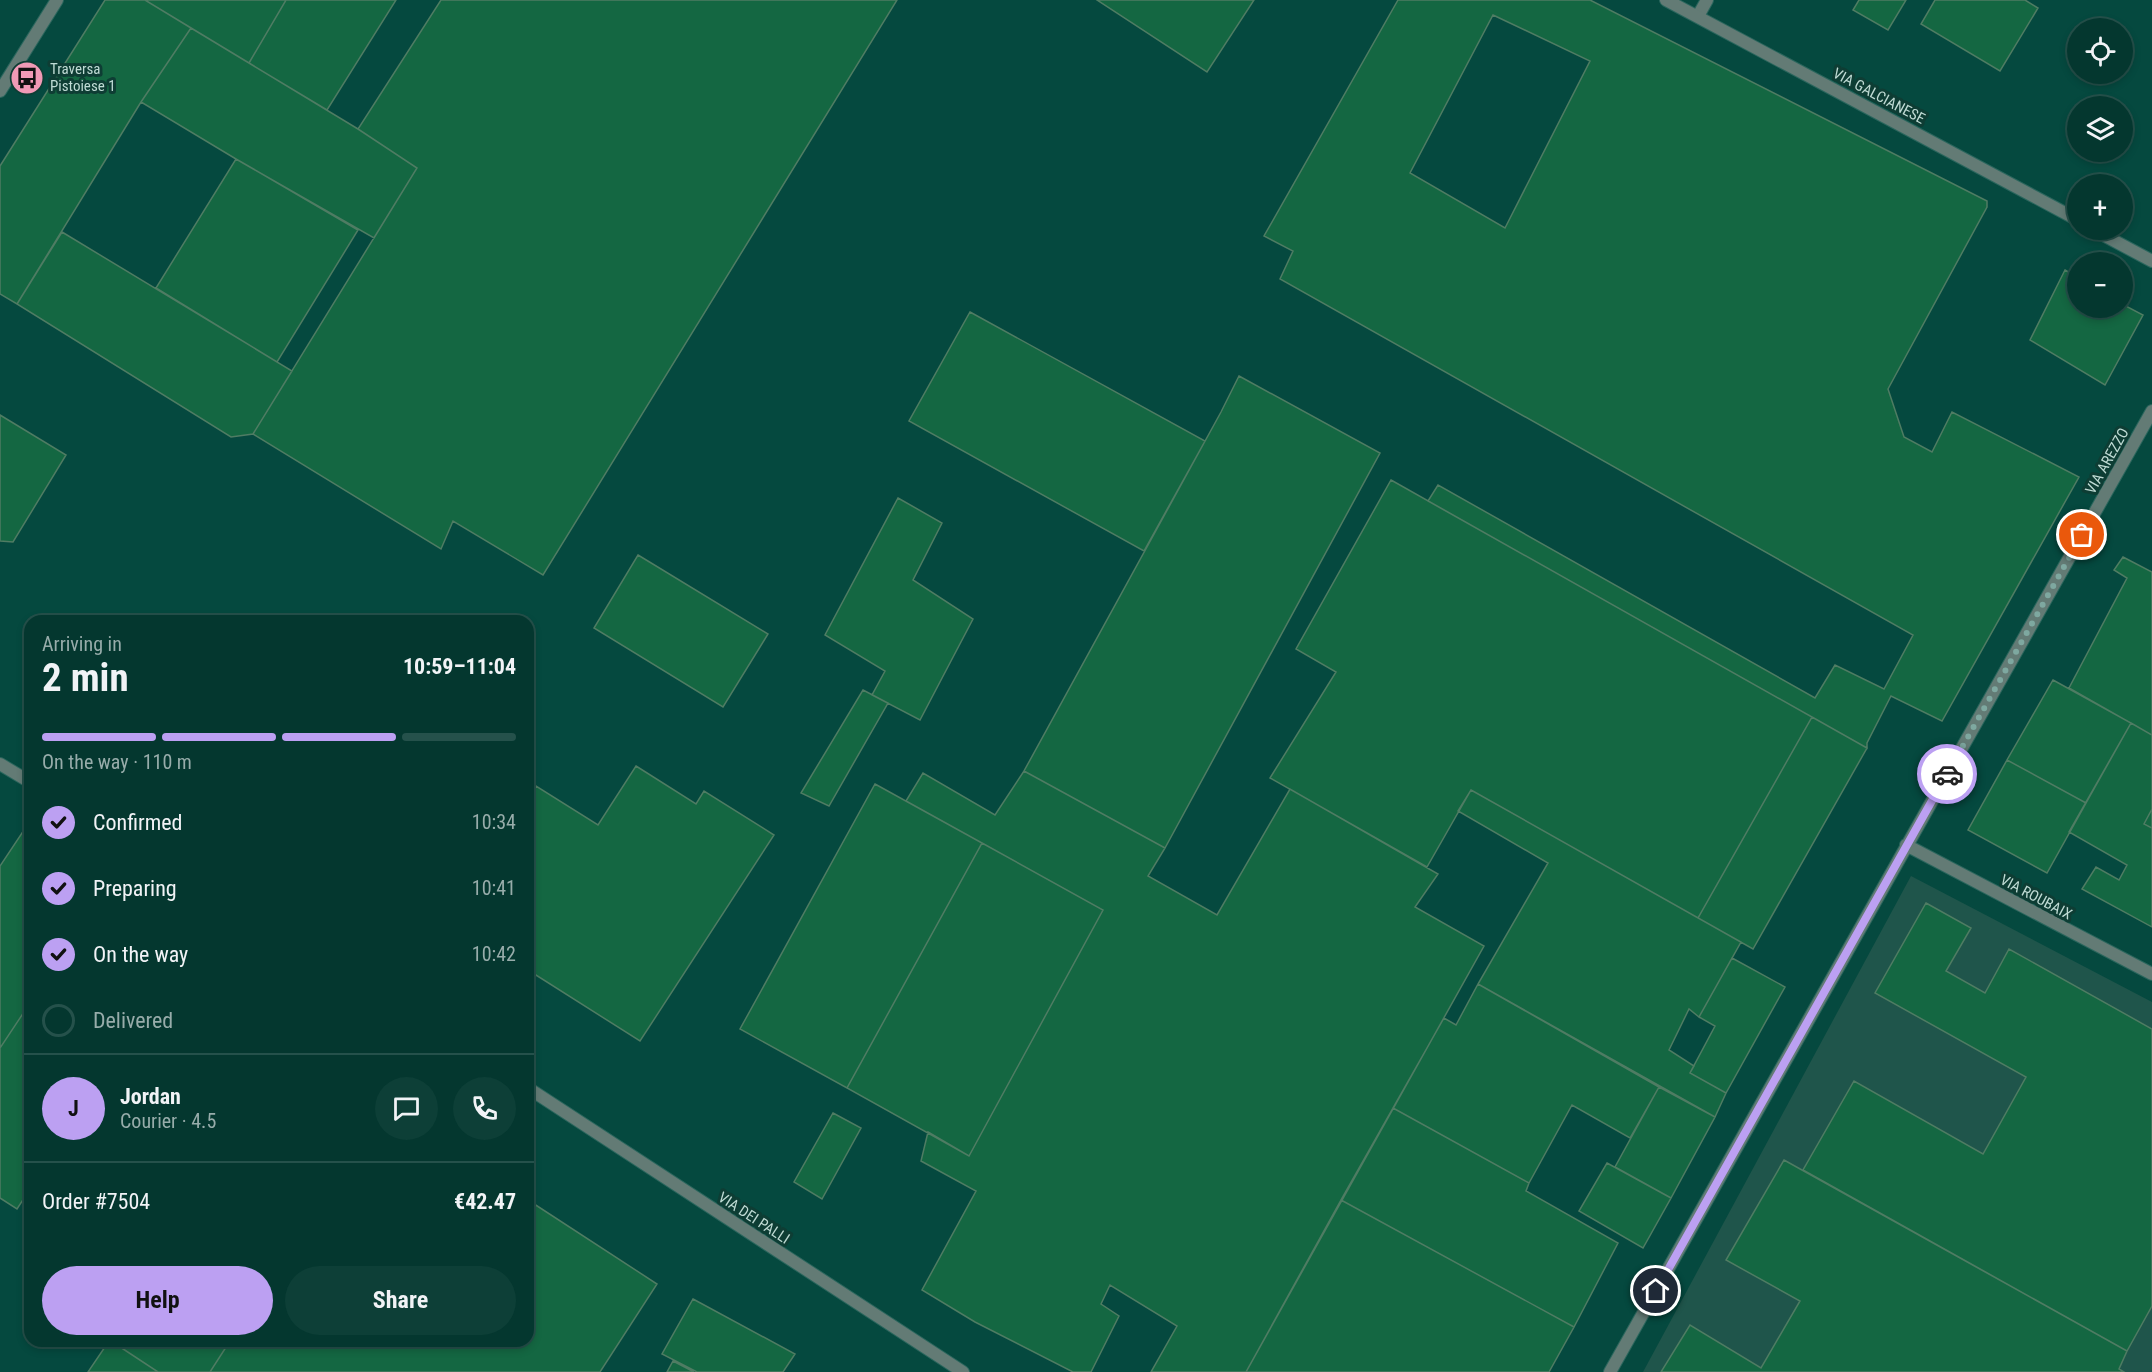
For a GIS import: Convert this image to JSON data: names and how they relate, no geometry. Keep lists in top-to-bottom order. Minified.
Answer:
{"streets":{"street":["VIA GALCIANESE","VIA AREZZO","VIA ROUBAIX","VIA DEI PALLI"]},"crossings":[["VIA AREZZO","VIA ROUBAIX"]],"places":{"bus stop":["Traversa Pistoiese 1"]},"page":{"map_buttons":["+","−"],"heading":["2 min","Arriving in","10:59–11:04"],"panel":["Jordan","Courier · 4.5","Order #7504","€42.47"],"bar":"On the way · 110 m","list":[["Confirmed","10:34"],["Preparing","10:41"],["On the way","10:42"],"Delivered"],"round":"J","buttons":["Help","Share"]}}
